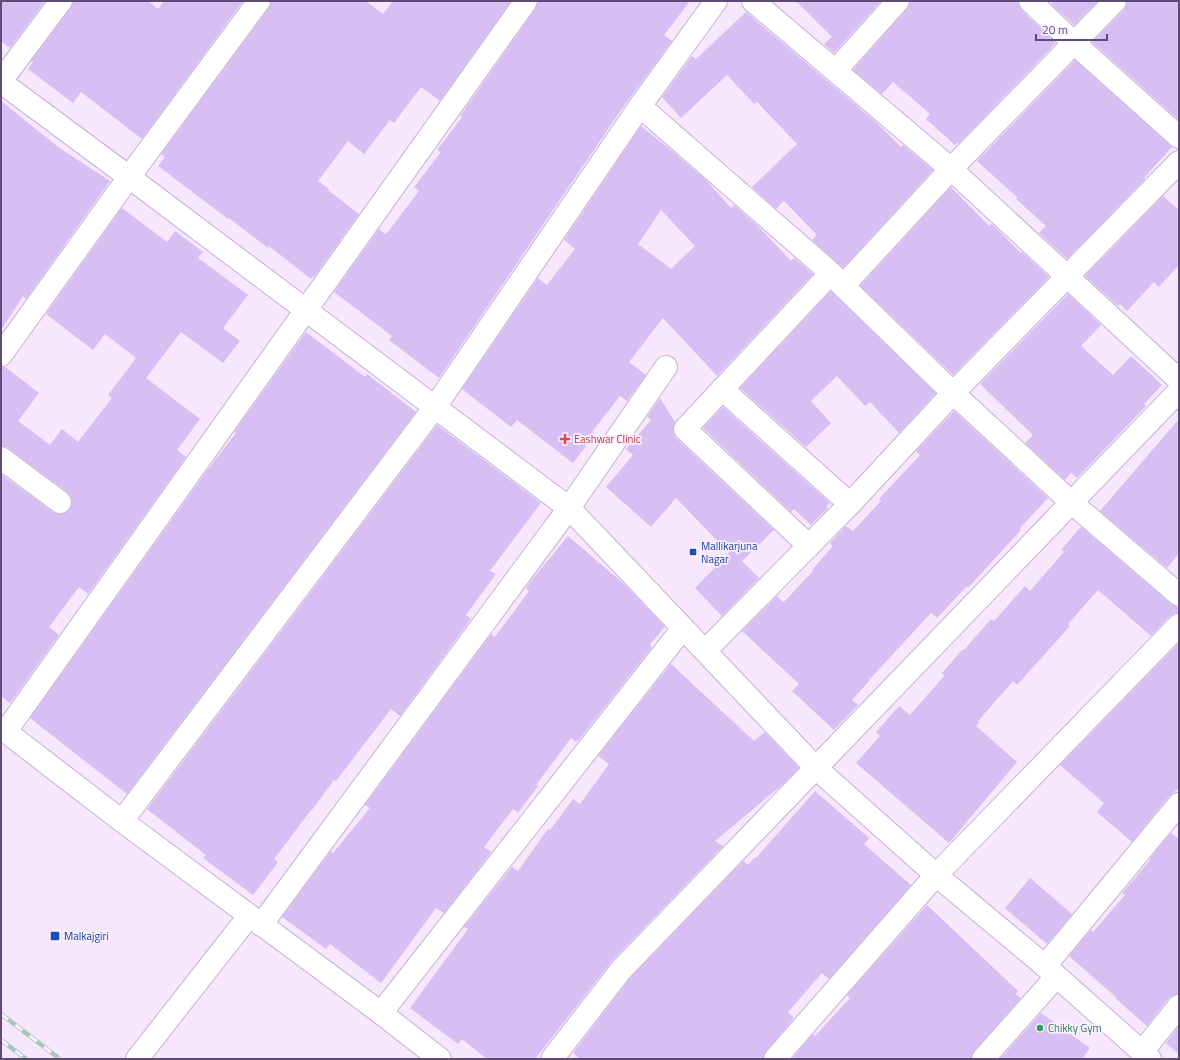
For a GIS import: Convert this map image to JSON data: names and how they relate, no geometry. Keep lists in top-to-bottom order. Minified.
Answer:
{"places":{"health":["Eashwar Clinic"],"transit":["Mallikarjuna Nagar","Malkajgiri"],"other":["Chikky Gym"]},"scale_bar":"20 m"}
